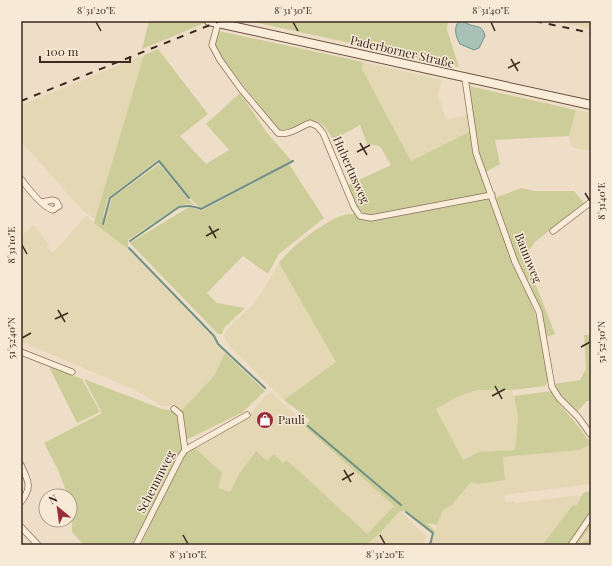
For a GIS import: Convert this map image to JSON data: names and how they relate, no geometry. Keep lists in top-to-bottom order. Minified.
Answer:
{"streets":{"main road":["Paderborner Straße"],"street":["Hubertusweg","Baumweg","Schemmweg"]},"crossings":[["Paderborner Straße","Hubertusweg"],["Paderborner Straße","Baumweg"],["Hubertusweg","Baumweg"]],"places":{"shop":["Pauli"]},"scale_bar":"100 m","north":"top left","coordinates":["8°31'20\"E","8°31'30\"E","8°31'40\"E","8°31'10\"E","51°52'40\"N","51°52'30\"N"]}
